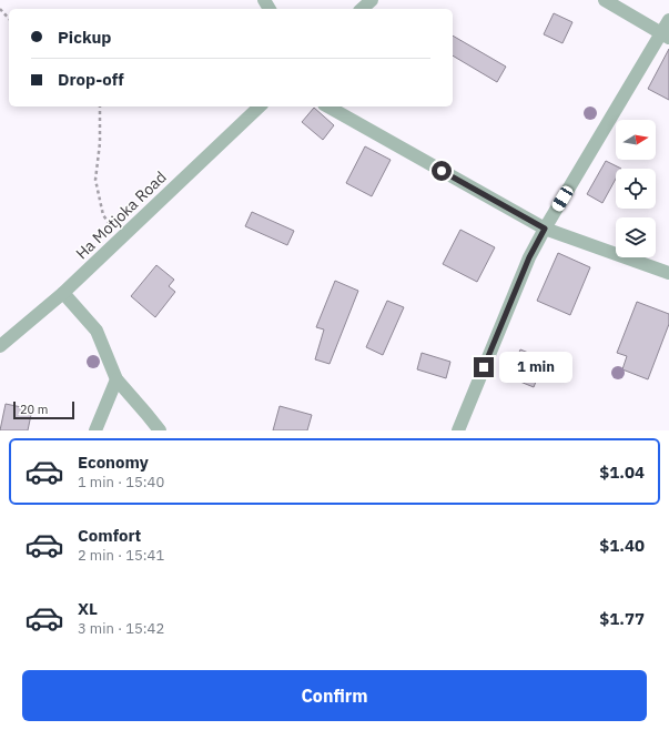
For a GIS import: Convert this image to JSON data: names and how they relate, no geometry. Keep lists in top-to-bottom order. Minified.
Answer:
{"streets":{"street":["Ha Motjoka Road"]},"scale_bar":"20 m","north":"right","page":{"banner":["Pickup","Drop-off"],"bubble":"1 min","scale":"20 m","list":[{"name":"Economy","note":"1 min · 15:40","value":"$1.04"},{"name":"Comfort","note":"2 min · 15:41","value":"$1.40"},{"name":"XL","note":"3 min · 15:42","value":"$1.77"}],"buttons":"Confirm"}}
